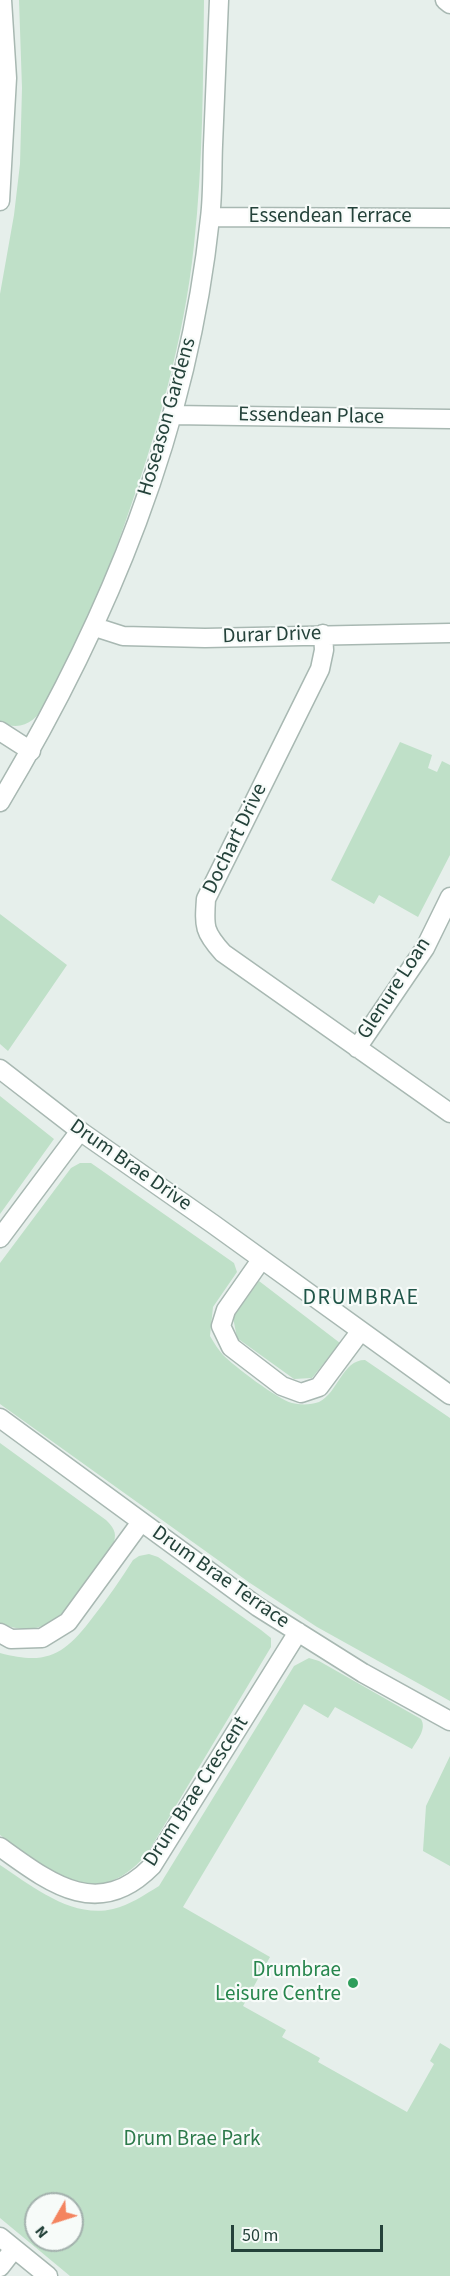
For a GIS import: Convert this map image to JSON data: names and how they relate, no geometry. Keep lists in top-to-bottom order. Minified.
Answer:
{"streets":{"street":["Essendean Terrace","Hoseason Gardens","Essendean Place","Durar Drive","Dochart Drive","Glenure Loan","Drum Brae Drive","Drum Brae Terrace","Drum Brae Crescent"]},"crossings":[["Essendean Terrace","Hoseason Gardens"],["Hoseason Gardens","Essendean Place"],["Hoseason Gardens","Durar Drive"],["Durar Drive","Dochart Drive"],["Dochart Drive","Glenure Loan"],["Drum Brae Terrace","Drum Brae Crescent"]],"districts":["DRUMBRAE"],"parks":["Drum Brae Park"],"places":["Drumbrae Leisure Centre"],"scale_bar":"50 m","north":"bottom left"}
